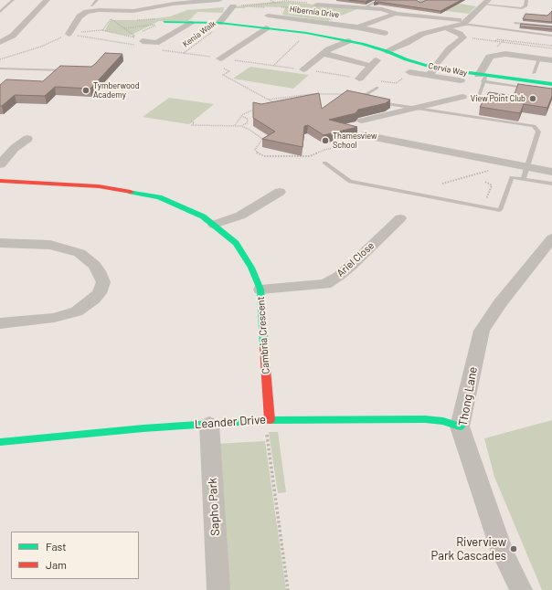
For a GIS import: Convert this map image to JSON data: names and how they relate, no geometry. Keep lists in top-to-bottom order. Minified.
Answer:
{"streets":{"street":["Hibernia Drive","Cervia Way","Ariel Close","Cambria Crescent","Thong Lane","Leander Drive","Sapho Park"],"path":["Kenia Walk"]},"crossings":[["Kenia Walk","Cervia Way"],["Ariel Close","Cambria Crescent"],["Cambria Crescent","Leander Drive"],["Thong Lane","Leander Drive"],["Leander Drive","Sapho Park"]],"places":["Tymberwood Academy","View Point Club","Thamesview School","Riverview Park Cascades"],"legend":["Fast","Jam"]}
